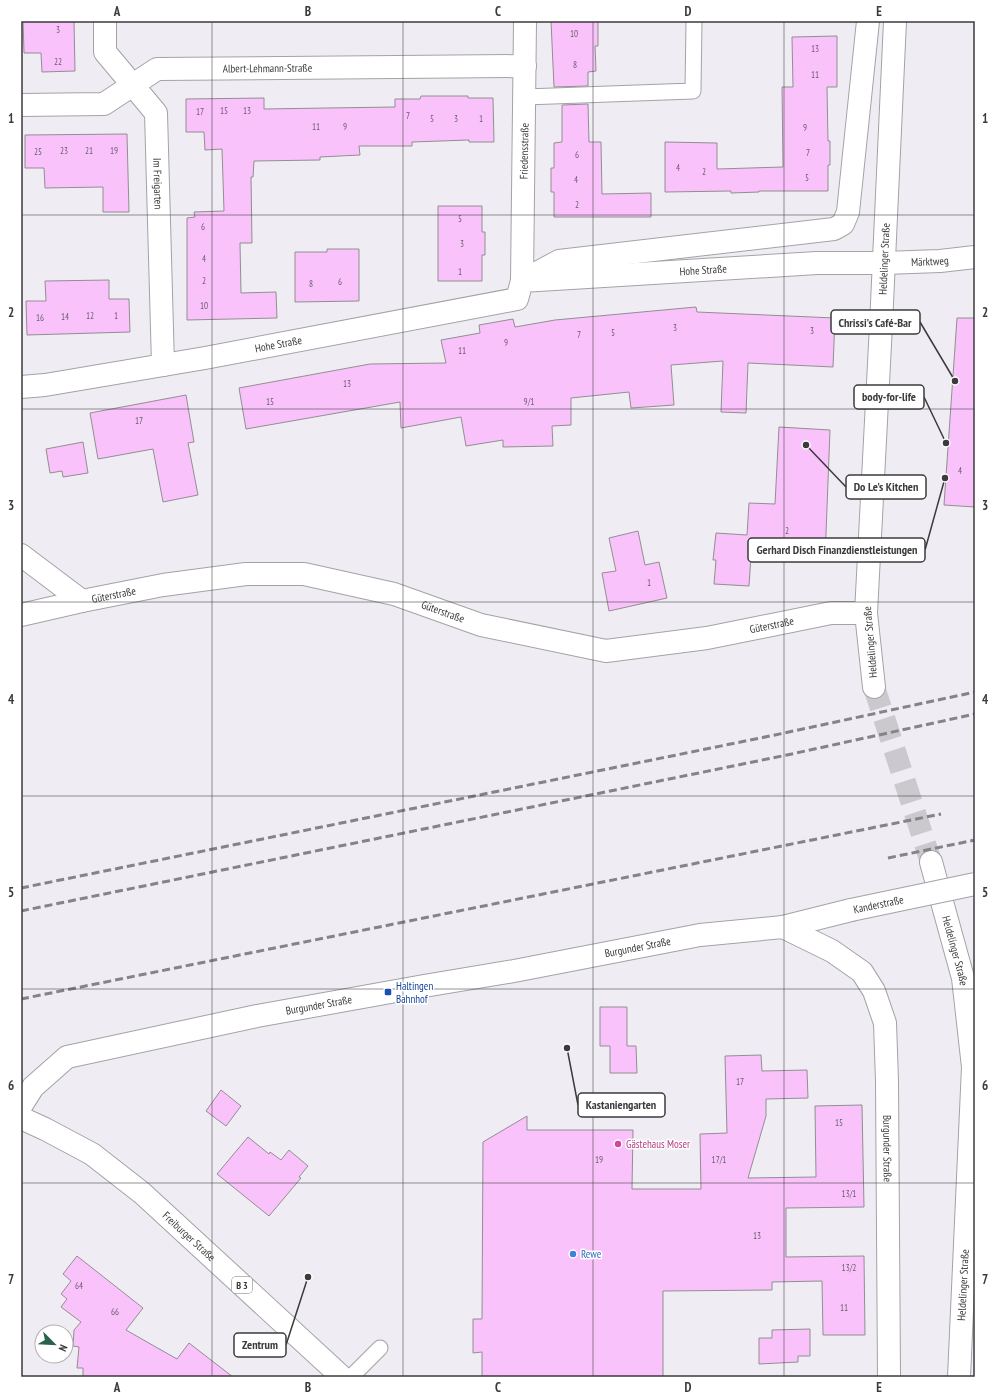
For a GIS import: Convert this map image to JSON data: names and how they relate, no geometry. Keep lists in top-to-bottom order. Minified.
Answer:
{"streets":{"street":["Albert-Lehmann-Straße","Friedensstraße","Im Freigarten","Heldelinger Straße","Märktweg","Hohe Straße","Güterstraße","Kanderstraße","Burgunder Straße","Freiburger Straße","B 3"]},"crossings":[["Albert-Lehmann-Straße","Friedensstraße"],["Albert-Lehmann-Straße","Im Freigarten"],["Friedensstraße","Hohe Straße"],["Im Freigarten","Hohe Straße"],["Heldelinger Straße","Märktweg"],["Heldelinger Straße","Hohe Straße"],["Heldelinger Straße","Güterstraße"],["Märktweg","Hohe Straße"],["Kanderstraße","Burgunder Straße"]],"places":{"other":["Chrissi's Café-Bar","body-for-life","Do Le's Kitchen","Gerhard Disch Finanzdienstleistungen","Kastaniengarten","Gästehaus Moser","Rewe","Zentrum"],"transit":["Haltingen Bahnhof"]},"house_numbers":["3","10","13","22","8","11","15","13","17","7","5","3","1","11","9","9","23","21","19","25","7","6","4","2","5","4","2","5","6","3","4","1","2","6","8","10","12","1","14","16","3","3","5","7","9","11","13","15","9/1","17","4","2","1","17","15","19","17/1","13/1","13","13/2","64","11","66"],"north":"bottom right","grid":{"columns":["A","B","C","D","E"],"rows":["1","2","3","4","5","6","7"]}}
